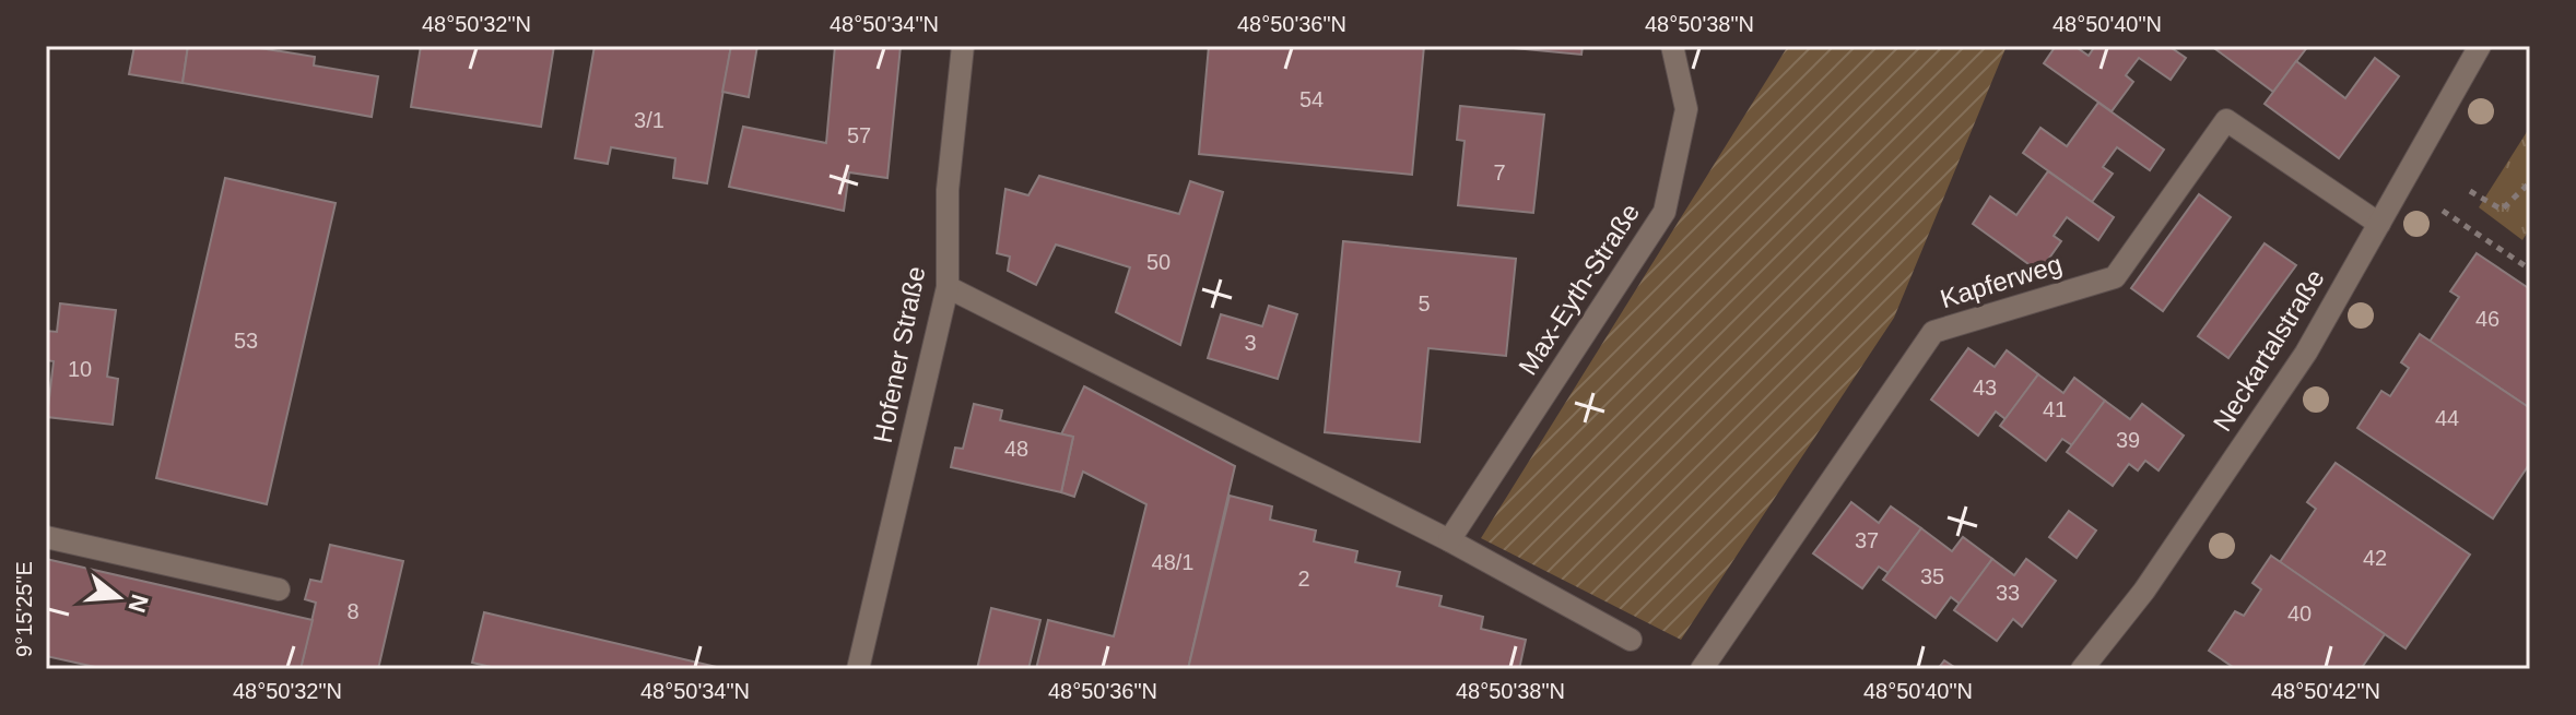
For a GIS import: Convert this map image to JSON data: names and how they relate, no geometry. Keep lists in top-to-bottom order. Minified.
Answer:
{"streets":{"street":["Kapferweg","Max-Eyth-Straße","Neckartalstraße","Hofener Straße"]},"crossings":[["Kapferweg","Neckartalstraße"]],"house_numbers":["54","3/1","57","7","50","5","46","53","3","10","43","41","44","39","48","37","42","48/1","35","2","33","8","40"],"north":"right","coordinates":["48°50'32\"N","48°50'34\"N","48°50'36\"N","48°50'38\"N","48°50'40\"N","9°15'25\"E","48°50'42\"N"]}
